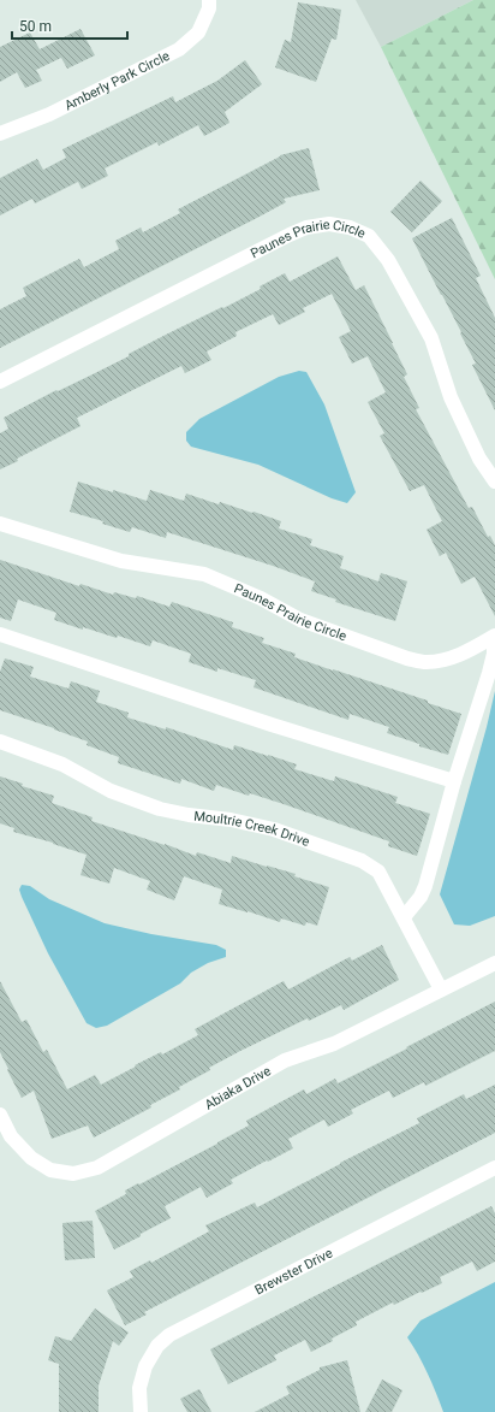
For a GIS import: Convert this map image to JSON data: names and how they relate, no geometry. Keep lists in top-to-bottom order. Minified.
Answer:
{"streets":{"street":["Amberly Park Circle","Paunes Prairie Circle","Moultrie Creek Drive","Abiaka Drive","Brewster Drive"]},"crossings":[["Moultrie Creek Drive","Abiaka Drive"]],"scale_bar":"50 m"}
